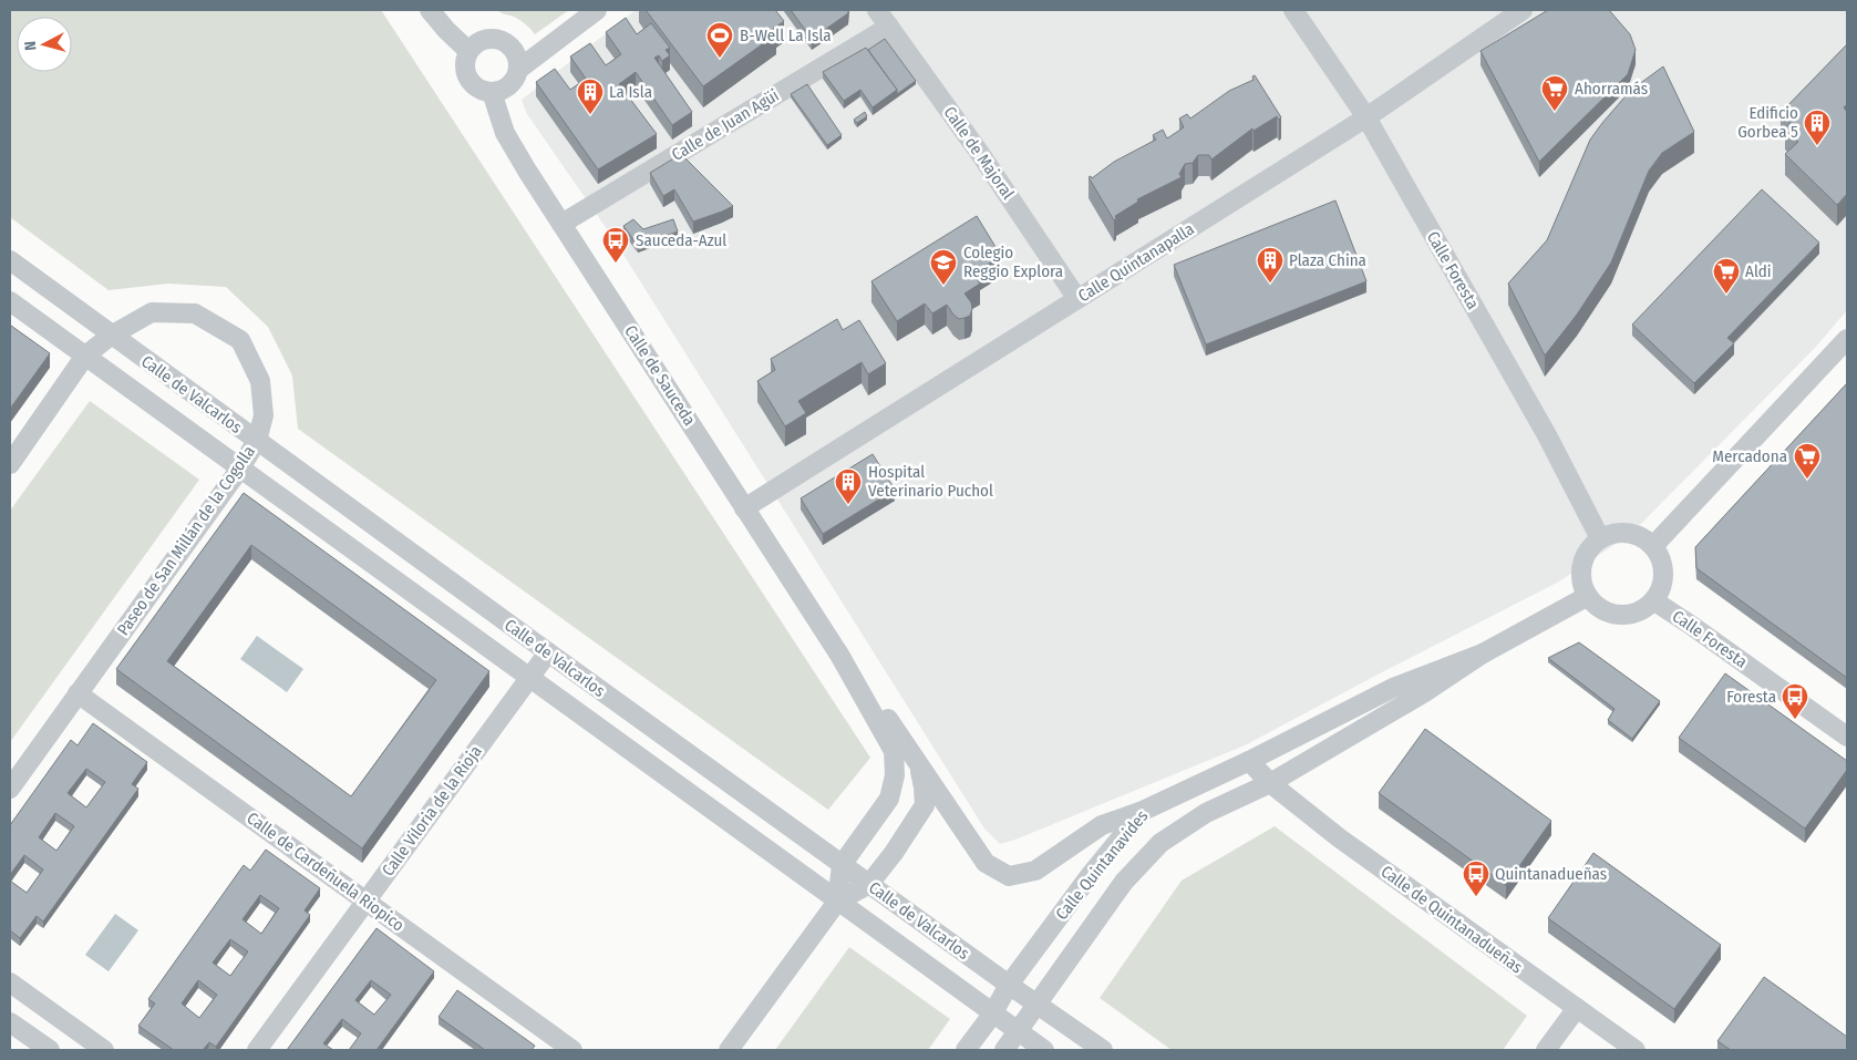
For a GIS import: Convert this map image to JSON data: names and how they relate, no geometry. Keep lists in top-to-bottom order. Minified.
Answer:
{"streets":{"street":["Calle de Juan Agüi","Calle de Majoral","Calle Quintanapalla","Calle Foresta","Calle de Sauceda","Calle de Valcarlos","Paseo de San Millán de la Cogolla","Calle Viloria de la Rioja","Calle Quintanavides","Calle de Cardeñuela Riopico","Calle de Quintanadueñas"]},"crossings":[["Calle de Juan Agüi","Calle de Majoral"],["Calle de Juan Agüi","Calle de Sauceda"],["Calle de Majoral","Calle Quintanapalla"],["Calle Quintanapalla","Calle Foresta"],["Calle Quintanapalla","Calle de Sauceda"],["Calle Foresta","Calle Quintanavides"],["Calle de Sauceda","Calle de Valcarlos"],["Calle de Sauceda","Calle Quintanavides"],["Calle de Valcarlos","Paseo de San Millán de la Cogolla"],["Calle de Valcarlos","Calle Viloria de la Rioja"],["Calle de Valcarlos","Calle Quintanavides"],["Paseo de San Millán de la Cogolla","Calle de Cardeñuela Riopico"],["Calle Viloria de la Rioja","Calle de Cardeñuela Riopico"],["Calle Quintanavides","Calle de Quintanadueñas"]],"places":{"sports":["B-Well La Isla"],"supermarket":["Ahorramás","Aldi","Mercadona"],"building":["La Isla","Edificio Gorbea 5","Plaza China","Hospital Veterinario Puchol"],"bus stop":["Sauceda-Azul","Foresta","Quintanadueñas"],"school or university":["Colegio Reggio Explora"]},"north":"left"}
